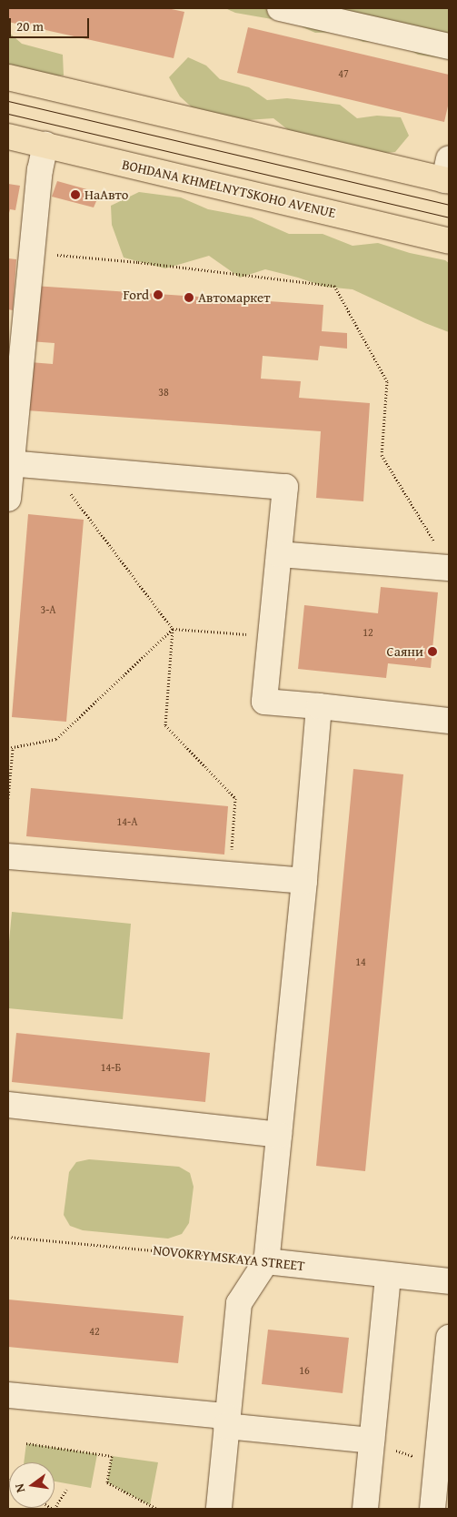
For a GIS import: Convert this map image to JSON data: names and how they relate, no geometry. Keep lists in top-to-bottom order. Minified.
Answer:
{"streets":{"main road":["BOHDANA KHMELNYTSKOHO AVENUE"],"street":["NOVOKRYMSKAYA STREET"]},"places":["НаАвто","Ford","Автомаркет","Саяни"],"house_numbers":["47","38","3-А","12","14-А","14","14-Б","42","16"],"scale_bar":"20 m","north":"left"}
